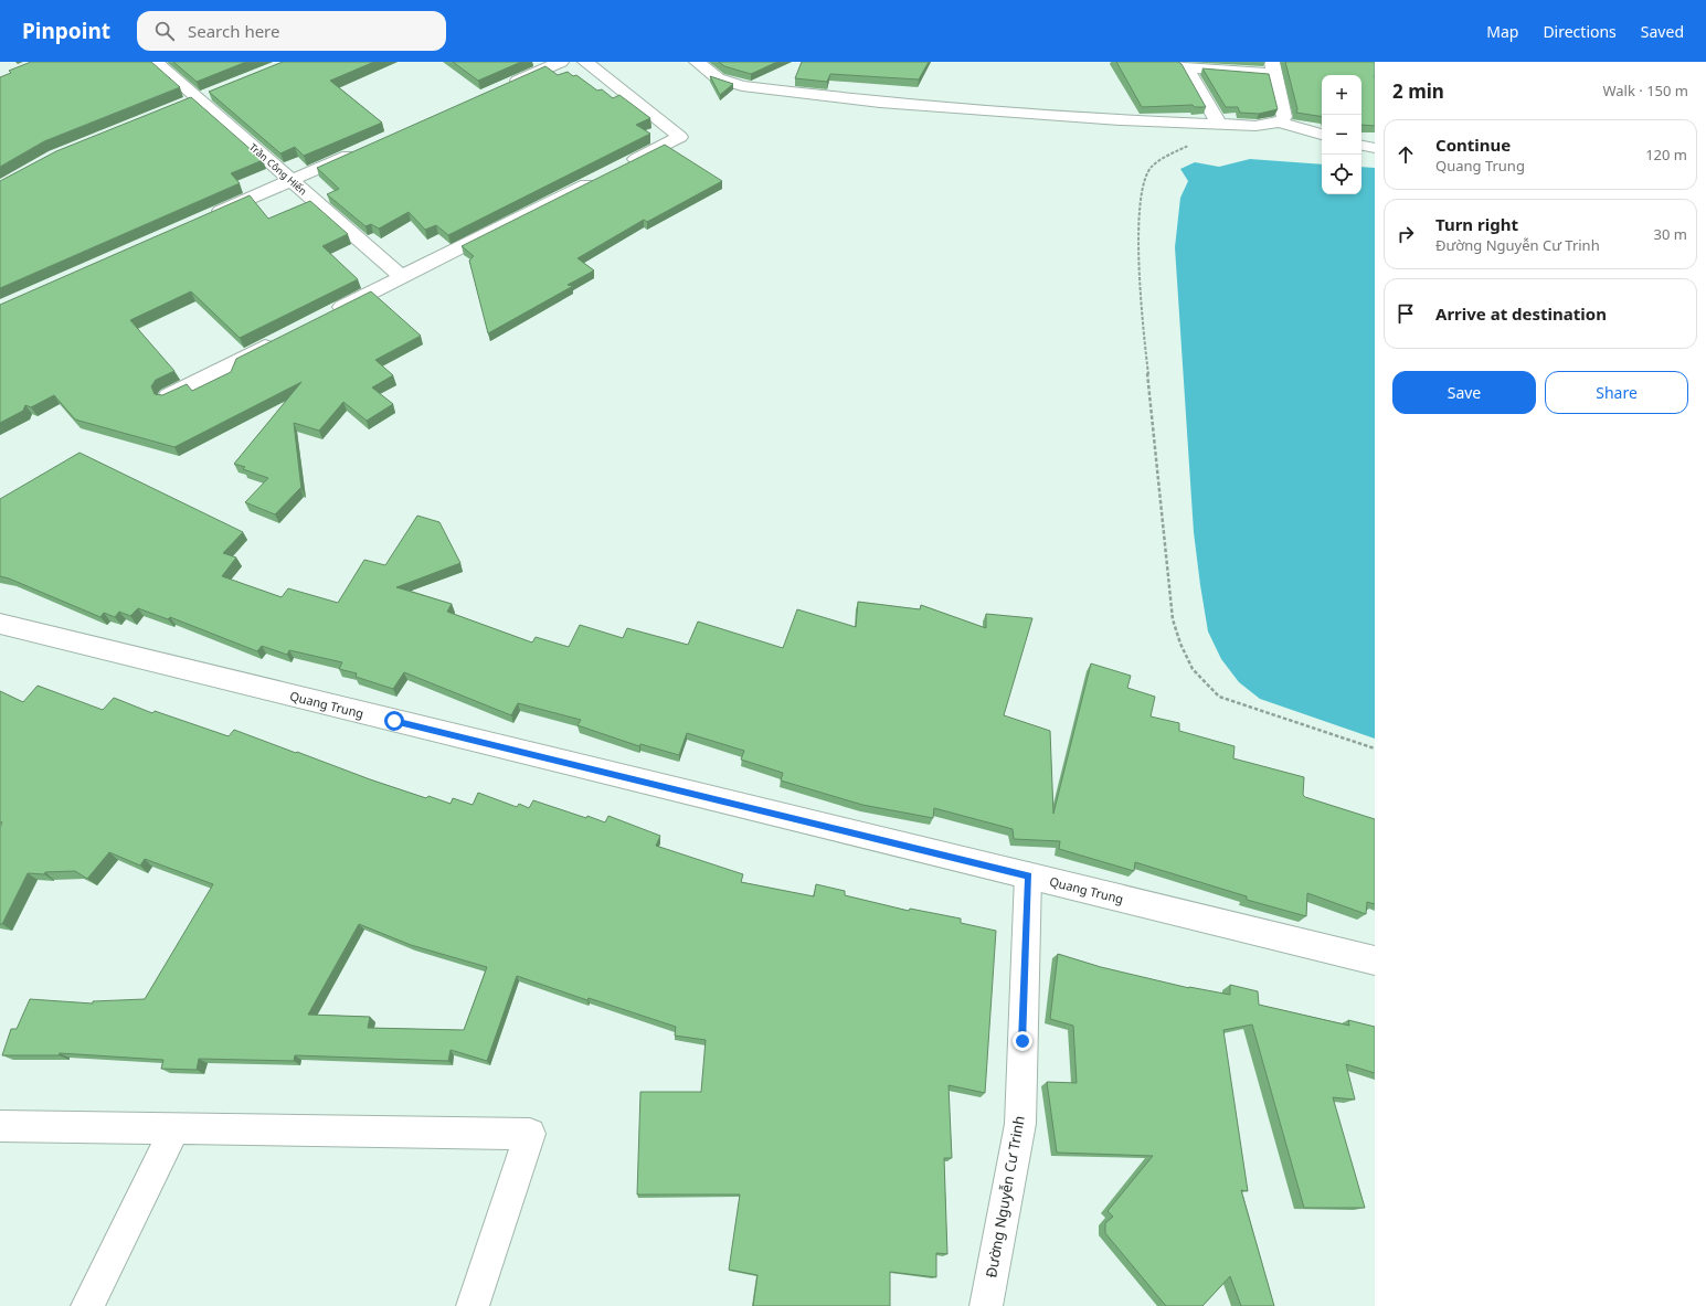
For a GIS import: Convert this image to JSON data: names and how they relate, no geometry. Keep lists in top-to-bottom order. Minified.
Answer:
{"streets":{"street":["Trần Công Hiến","Quang Trung","Đường Nguyễn Cư Trinh"]},"crossings":[["Quang Trung","Đường Nguyễn Cư Trinh"]],"page":{"header":"Pinpoint","search":"Search here","nav":["Map","Directions","Saved"],"heading":["2 min","Walk · 150 m"],"map_buttons":["+","−"],"list":[["Continue","Quang Trung","120 m"],["Turn right","Đường Nguyễn Cư Trinh","30 m"],"Arrive at destination"],"buttons":["Save","Share"]}}
